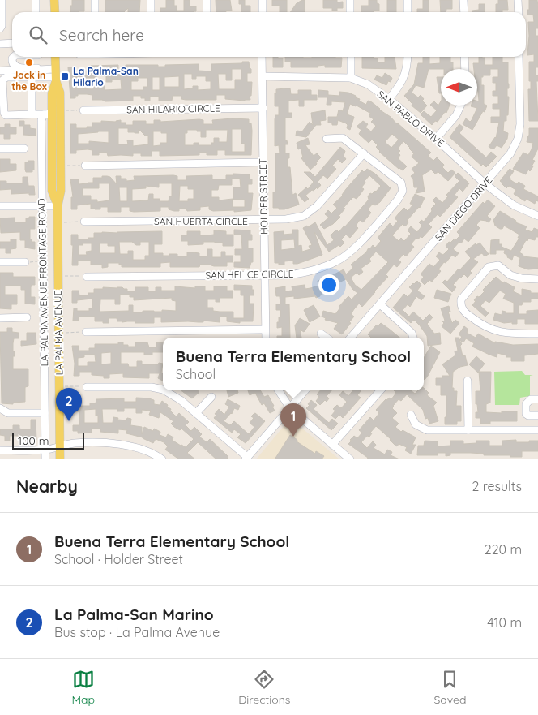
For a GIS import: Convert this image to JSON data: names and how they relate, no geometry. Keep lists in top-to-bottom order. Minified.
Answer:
{"streets":{"main road":["LA PALMA AVENUE"],"street":["SAN HILARIO CIRCLE","SAN PABLO DRIVE","HOLDER STREET","SAN DIEGO DRIVE","SAN HUERTA CIRCLE","SAN HELICE CIRCLE","LA PALMA AVENUE FRONTAGE ROAD"]},"crossings":[["SAN HILARIO CIRCLE","HOLDER STREET"],["SAN PABLO DRIVE","HOLDER STREET"],["SAN PABLO DRIVE","SAN DIEGO DRIVE"],["HOLDER STREET","SAN HUERTA CIRCLE"],["HOLDER STREET","SAN HELICE CIRCLE"],["SAN HUERTA CIRCLE","SAN HELICE CIRCLE"],["LA PALMA AVENUE FRONTAGE ROAD","LA PALMA AVENUE"]],"places":{"other":["Jack in the Box"],"transit":["La Palma-San Hilario"]},"scale_bar":"100 m","north":"left","page":{"search":"Search here","popup":["Buena Terra Elementary School","School"],"pins":["2","1"],"scale":"100 m","heading":["Nearby","2 results"],"list":[{"mark":"1","name":"Buena Terra Elementary School","note":"School · Holder Street","value":"220 m"},{"mark":"2","name":"La Palma-San Marino","note":"Bus stop · La Palma Avenue","value":"410 m"}],"nav":["Map","Directions","Saved"]}}
